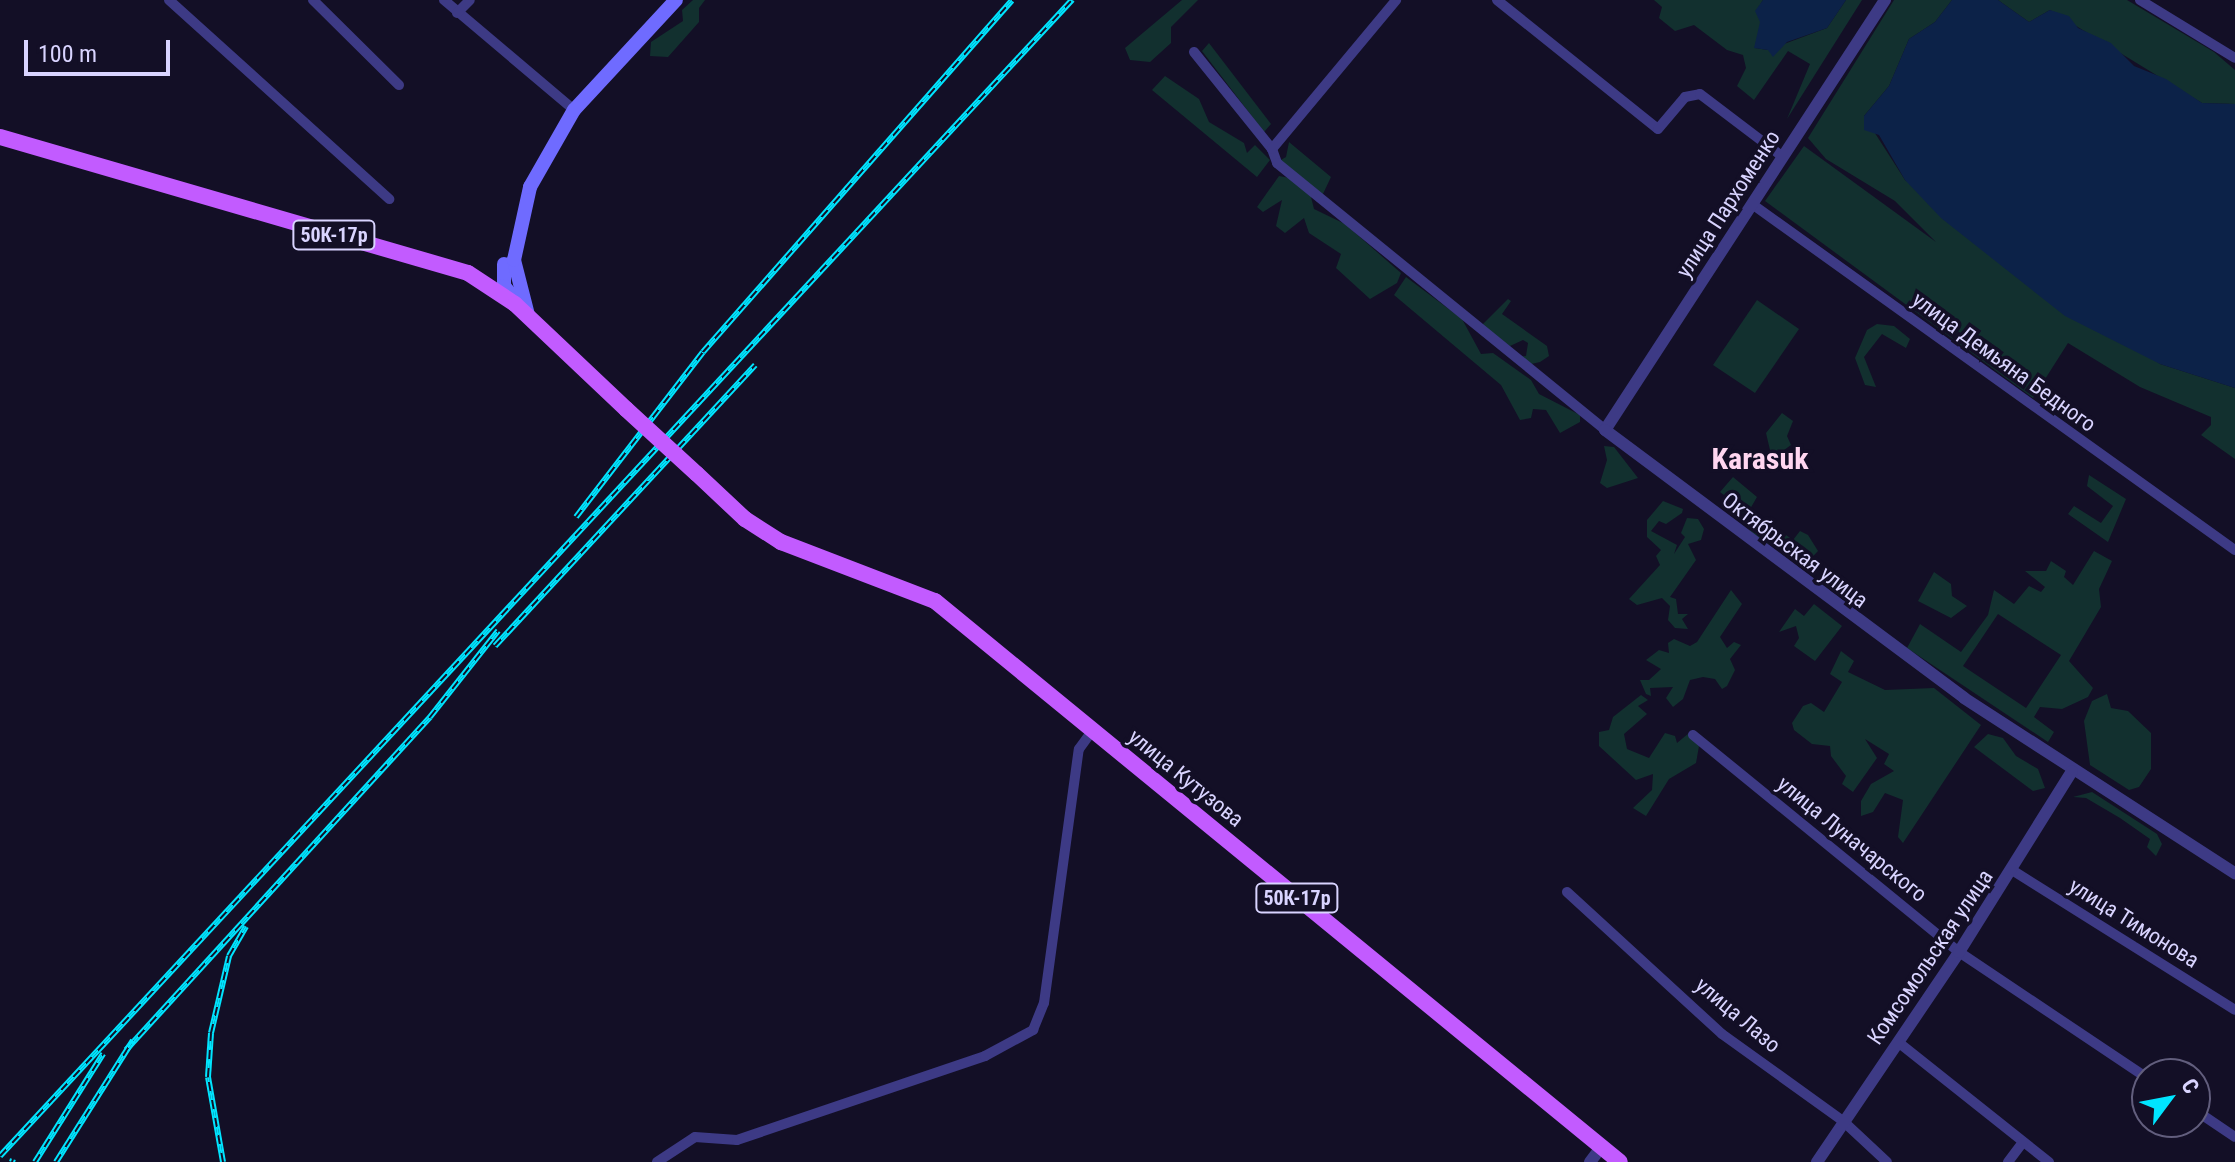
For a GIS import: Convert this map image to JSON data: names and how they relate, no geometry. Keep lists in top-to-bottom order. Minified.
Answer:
{"streets":{"main road":["50К-17р","улица Кутузова"],"street":["улица Пархоменко","улица Демьяна Бедного","Октябрьская улица","улица Луначарского","улица Тимонова","Комсомольская улица","улица Лазо"]},"crossings":[["улица Пархоменко","улица Демьяна Бедного"],["улица Пархоменко","Октябрьская улица"],["50К-17р","улица Кутузова"],["Октябрьская улица","Комсомольская улица"],["улица Луначарского","Комсомольская улица"],["улица Тимонова","Комсомольская улица"],["Комсомольская улица","улица Лазо"]],"districts":["Karasuk"],"scale_bar":"100 m","north":"top right"}
